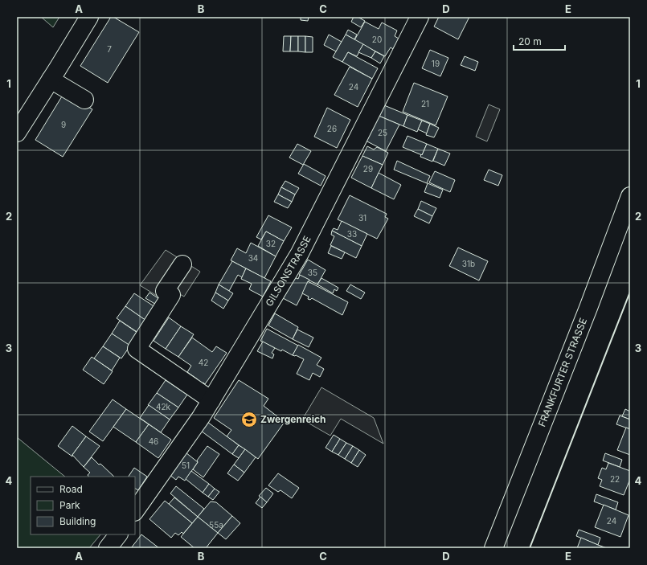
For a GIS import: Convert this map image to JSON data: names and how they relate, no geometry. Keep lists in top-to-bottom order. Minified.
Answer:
{"streets":{"street":["GILSONSTRASSE","FRANKFURTER STRASSE"]},"places":{"school or university":["Zwergenreich"]},"house_numbers":["20","7","19","24","21","9","26","25","29","31","33","32","34","31b","35","42","42k","46","51","22","24","55a"],"legend":["Road","Park","Building"],"scale_bar":"20 m","grid":{"columns":["A","B","C","D","E"],"rows":["1","2","3","4"]}}
